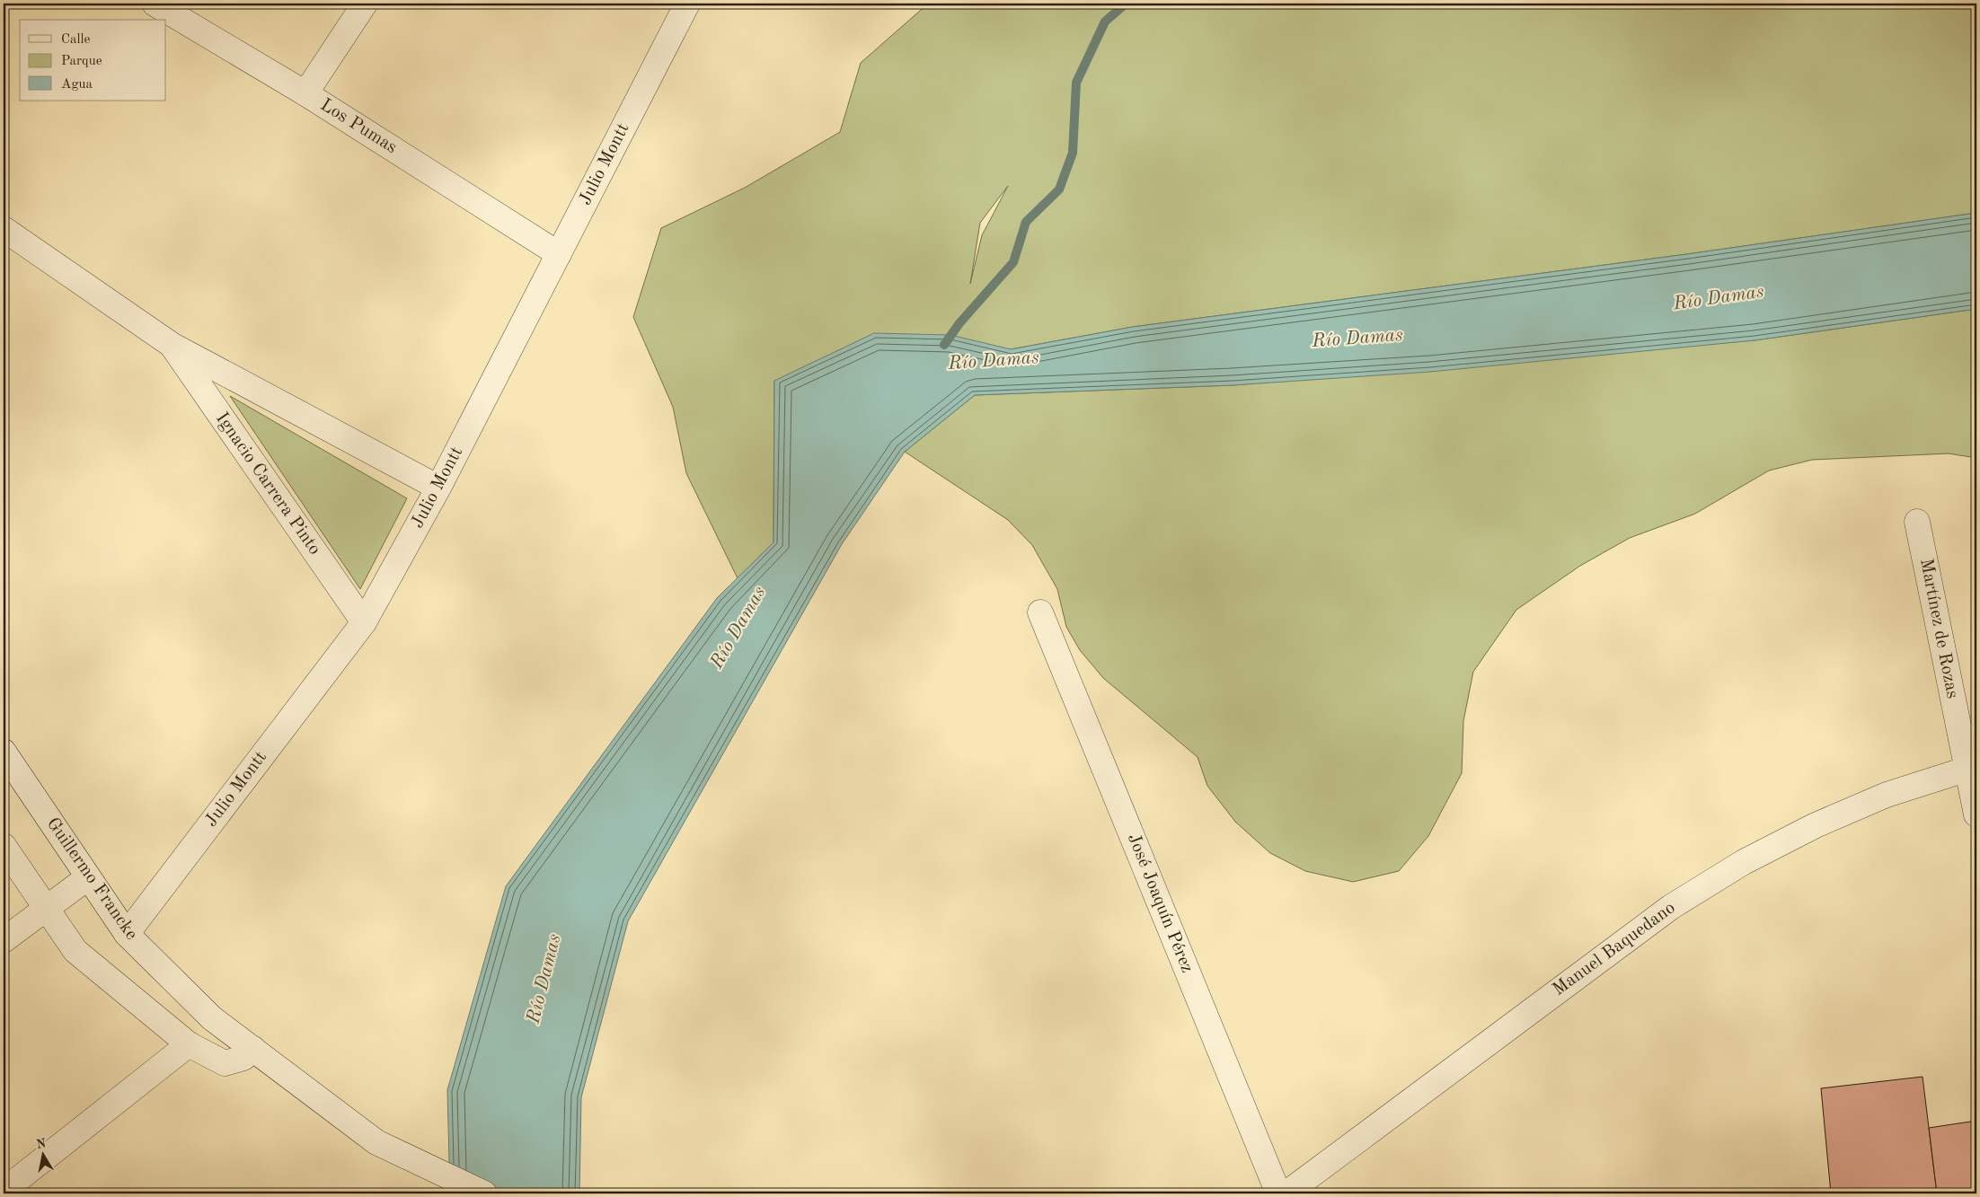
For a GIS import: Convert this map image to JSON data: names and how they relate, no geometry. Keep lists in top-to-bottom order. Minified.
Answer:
{"streets":{"street":["Los Pumas","Julio Montt","Ignacio Carrera Pinto","Martínez de Rozas","Guillermo Francke","José Joaquín Pérez","Manuel Baquedano"]},"crossings":[["Los Pumas","Julio Montt"],["Julio Montt","Ignacio Carrera Pinto"],["Julio Montt","Guillermo Francke"],["Martínez de Rozas","Manuel Baquedano"]],"water":["Río Damas"],"legend":["Calle","Parque","Agua"],"north":"top"}
